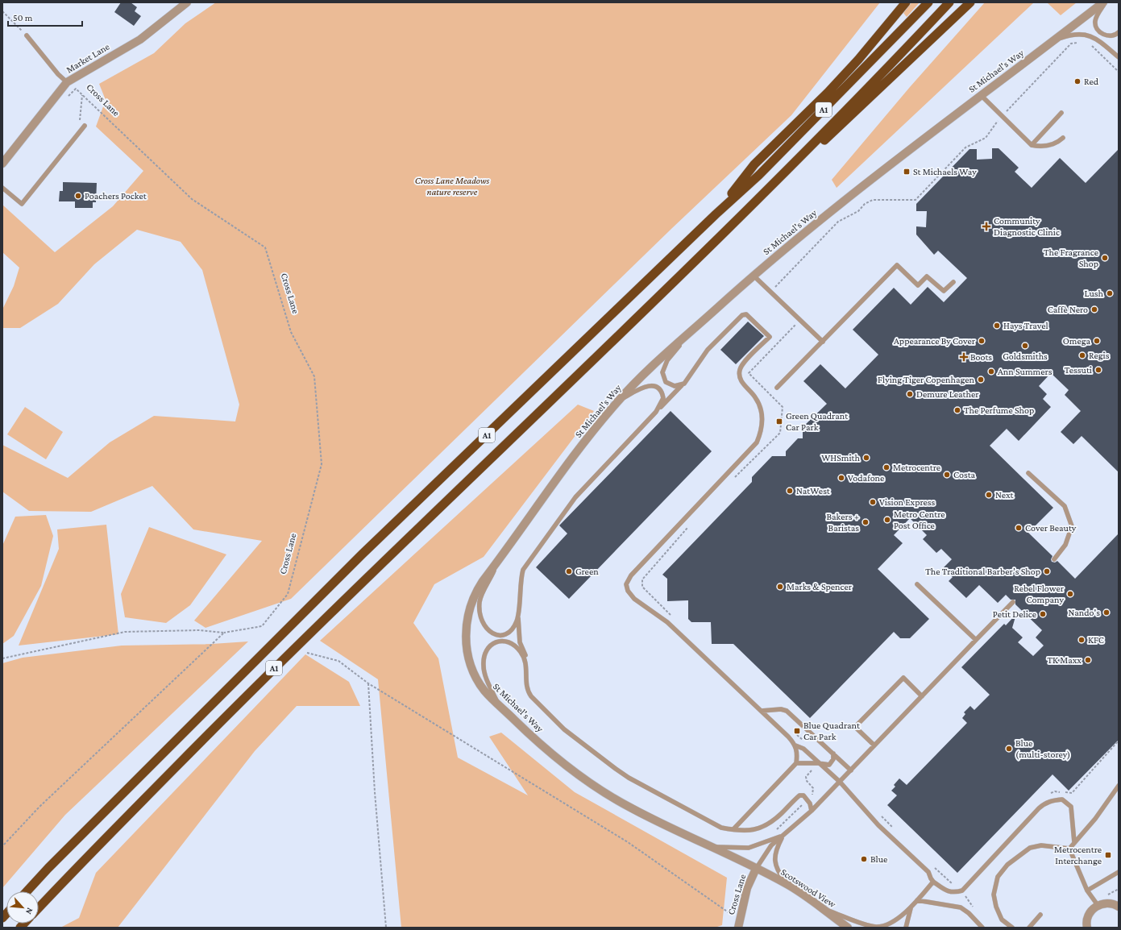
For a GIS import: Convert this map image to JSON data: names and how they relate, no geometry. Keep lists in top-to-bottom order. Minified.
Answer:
{"streets":{"highway":["A1"],"street":["Market Lane","St Michael's Way","Cross Lane","Scotswood View"]},"crossings":[["Market Lane","Cross Lane"],["St Michael's Way","Cross Lane"],["St Michael's Way","Scotswood View"],["Cross Lane","Scotswood View"]],"parks":["Cross Lane Meadows nature reserve"],"places":{"other":["Red","Poachers Pocket","The Fragrance Shop","Lush","Caffè Nero","Hays Travel","Appearance By Cover","Omega","Goldsmiths","Regis","Tessuti","Ann Summers","Flying Tiger Copenhagen","Demure Leather","The Perfume Shop","WHSmith","Metrocentre","Costa","Vodafone","NatWest","Next","Vision Express","Metro Centre Post Office","Bakers + Baristas","Cover Beauty","Green","The Traditional Barber’s Shop","Marks & Spencer","Rebel Flower Company","Nando's","Petit Delice","KFC","TK Maxx","Blue (multi-storey)","Blue"],"transit":["St Michaels Way","Green Quadrant Car Park","Blue Quadrant Car Park","Metrocentre Interchange"],"health":["Community Diagnostic Clinic","Boots"]},"scale_bar":"50 m","north":"bottom right"}
